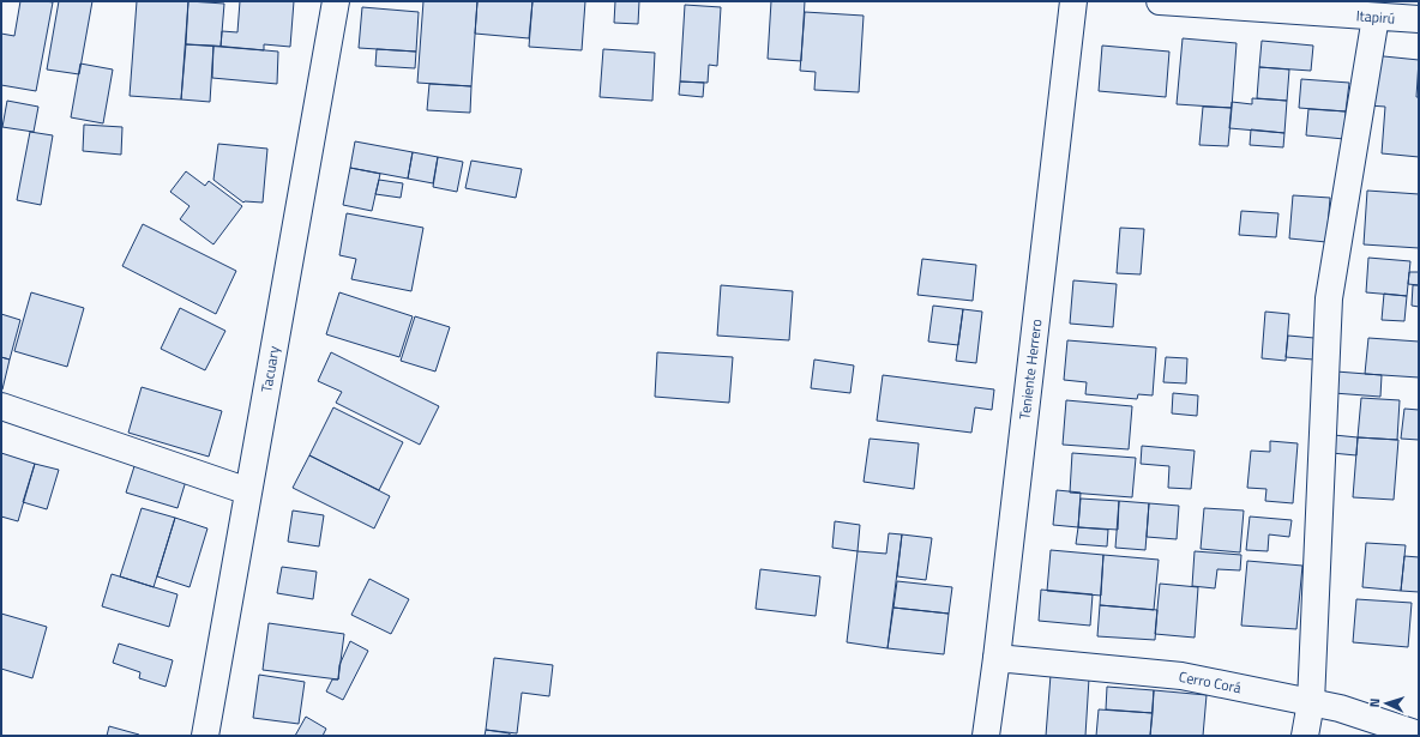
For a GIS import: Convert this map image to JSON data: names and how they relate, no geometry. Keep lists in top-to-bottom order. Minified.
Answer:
{"streets":{"street":["Itapirú","Tacuary","Teniente Herrero","Cerro Corá"]},"crossings":[["Teniente Herrero","Cerro Corá"]],"north":"left"}
